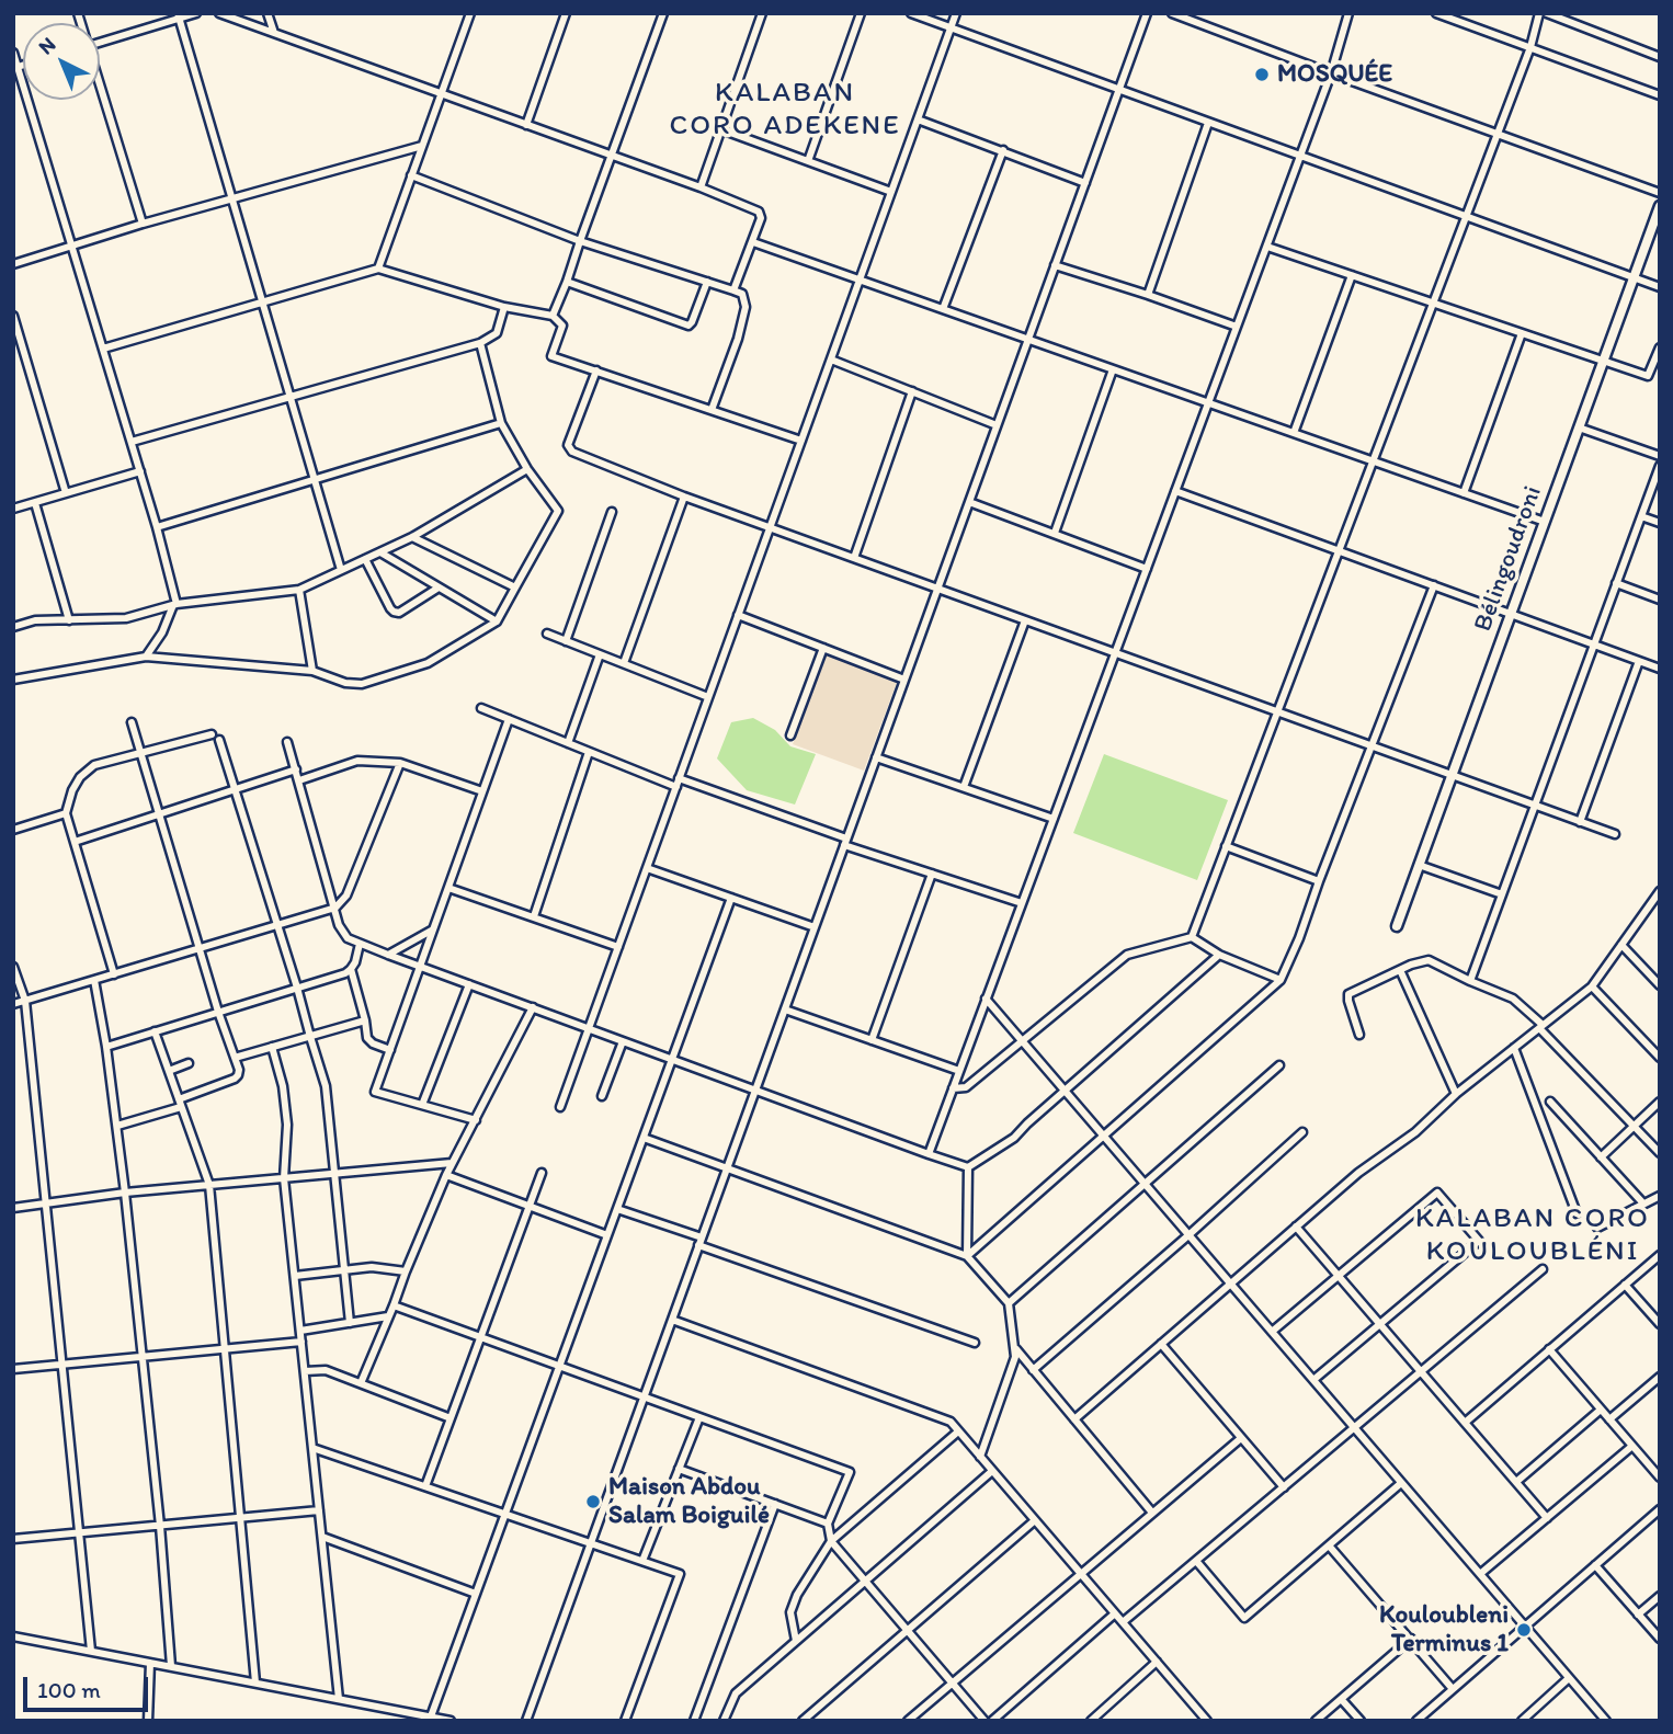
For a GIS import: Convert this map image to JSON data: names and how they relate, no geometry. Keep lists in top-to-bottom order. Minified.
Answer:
{"streets":{"street":["Bélingoudroni"]},"districts":["KALABAN CORO ADEKENE","KALABAN CORO KOULOUBLÉNI"],"places":["MOSQUÉE","Maison Abdou Salam Boiguilé","Kouloubleni Terminus 1"],"scale_bar":"100 m","north":"top left"}
